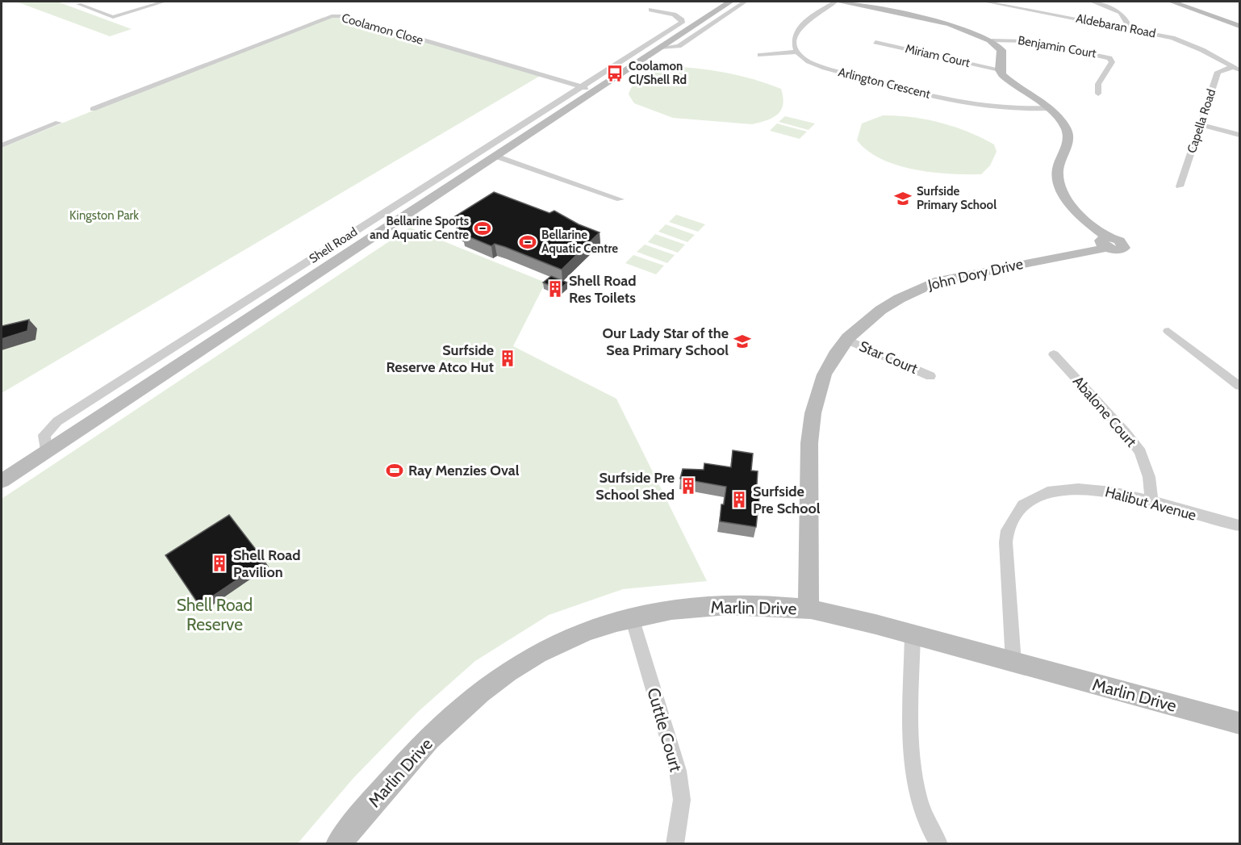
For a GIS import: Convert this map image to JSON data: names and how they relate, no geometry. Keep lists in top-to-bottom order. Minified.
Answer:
{"streets":{"street":["Aldebaran Road","Coolamon Close","Benjamin Court","Miriam Court","Arlington Crescent","Capella Road","Shell Road","John Dory Drive","Star Court","Abalone Court","Halibut Avenue","Marlin Drive","Cuttle Court"]},"crossings":[["Aldebaran Road","Capella Road"],["Coolamon Close","Shell Road"],["Miriam Court","John Dory Drive"],["Arlington Crescent","John Dory Drive"],["John Dory Drive","Star Court"],["John Dory Drive","Marlin Drive"],["Abalone Court","Halibut Avenue"],["Halibut Avenue","Marlin Drive"],["Marlin Drive","Cuttle Court"]],"parks":["Kingston Park","Shell Road Reserve"],"places":{"bus stop":["Coolamon Cl/Shell Rd"],"school or university":["Surfside Primary School","Our Lady Star of the Sea Primary School"],"sports":["Bellarine Sports and Aquatic Centre","Bellarine Aquatic Centre","Ray Menzies Oval"],"building":["Shell Road Res Toilets","Surfside Reserve Atco Hut","Surfside Pre School Shed","Surfside Pre School","Shell Road Pavilion"]}}
